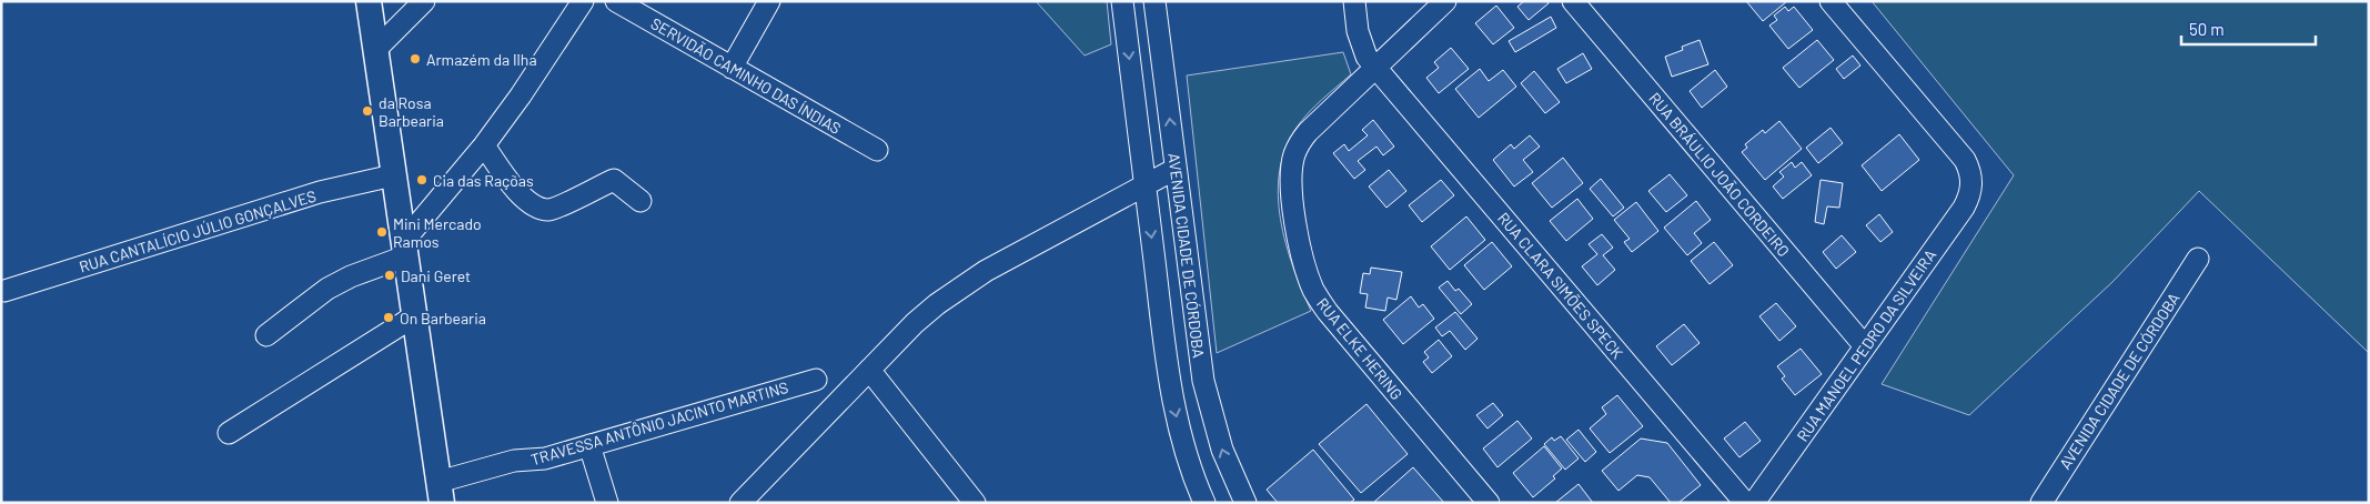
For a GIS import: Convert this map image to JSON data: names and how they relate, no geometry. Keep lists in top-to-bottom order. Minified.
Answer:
{"streets":{"street":["SERVIDÃO CAMINHO DAS ÍNDIAS","RUA BRÁULIO JOÃO CORDEIRO","RUA CANTALÍCIO JÚLIO GONÇALVES","AVENIDA CIDADE DE CÓRDOBA","RUA CLARA SIMÕES SPECK","RUA MANOEL PEDRO DA SILVEIRA","RUA ELKE HERING","TRAVESSA ANTÔNIO JACINTO MARTINS"]},"crossings":[["RUA BRÁULIO JOÃO CORDEIRO","RUA MANOEL PEDRO DA SILVEIRA"],["RUA CLARA SIMÕES SPECK","RUA ELKE HERING"]],"places":["Armazém da Ilha","da Rosa Barbearia","Cia das Raçõas","Mini Mercado Ramos","Dani Geret","On Barbearia"],"scale_bar":"50 m"}
